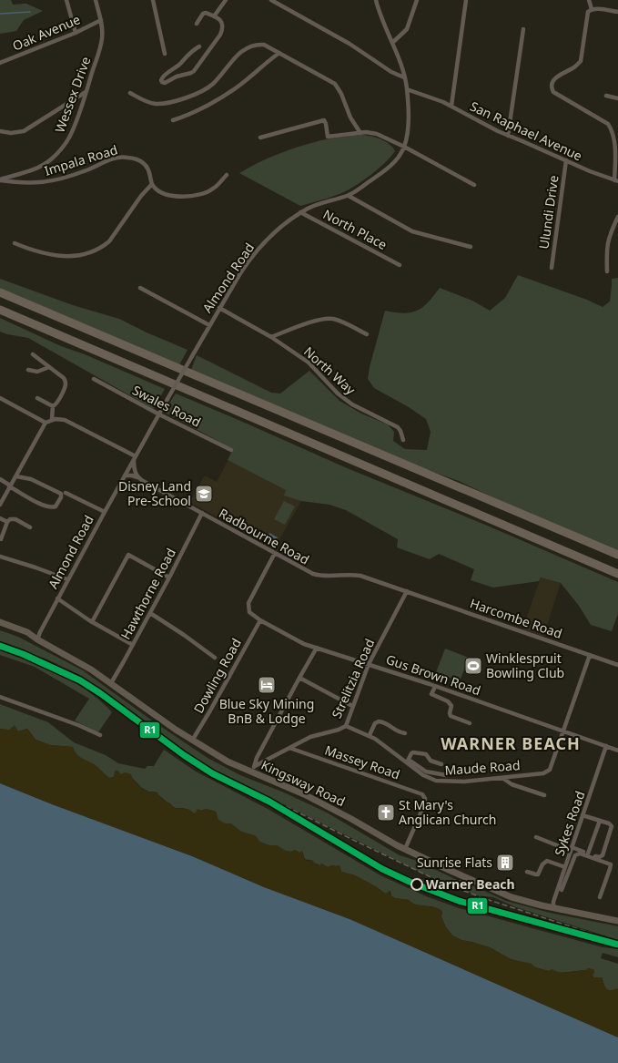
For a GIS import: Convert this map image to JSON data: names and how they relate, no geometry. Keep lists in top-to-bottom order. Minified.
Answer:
{"streets":{"main road":["Kingsway Road"],"street":["Oak Avenue","Wessex Drive","San Raphael Avenue","Impala Road","Ulundi Drive","North Place","Almond Road","North Way","Swales Road","Radbourne Road","Hawthorne Road","Harcombe Road","Gus Brown Road","Dowling Road","Strelitzia Road","Massey Road","Maude Road","Sykes Road"]},"crossings":[["Oak Avenue","Wessex Drive"],["Wessex Drive","Impala Road"],["San Raphael Avenue","Ulundi Drive"],["San Raphael Avenue","Almond Road"],["North Place","Almond Road"],["Almond Road","North Way"],["Almond Road","Swales Road"],["Almond Road","Kingsway Road"],["Radbourne Road","Hawthorne Road"],["Radbourne Road","Harcombe Road"],["Radbourne Road","Gus Brown Road"],["Radbourne Road","Strelitzia Road"],["Hawthorne Road","Kingsway Road"],["Harcombe Road","Strelitzia Road"],["Gus Brown Road","Dowling Road"],["Gus Brown Road","Strelitzia Road"],["Gus Brown Road","Maude Road"],["Gus Brown Road","Sykes Road"],["Dowling Road","Kingsway Road"],["Strelitzia Road","Massey Road"],["Strelitzia Road","Maude Road"],["Massey Road","Kingsway Road"],["Kingsway Road","Sykes Road"]],"districts":["WARNER BEACH"],"places":{"school or university":["Disney Land Pre-School"],"sports":["Winklespruit Bowling Club"],"hotel":["Blue Sky Mining BnB & Lodge"],"church":["St Mary's Anglican Church"],"building":["Sunrise Flats"],"other":["Warner Beach"]},"lines":["transit line R1"]}
